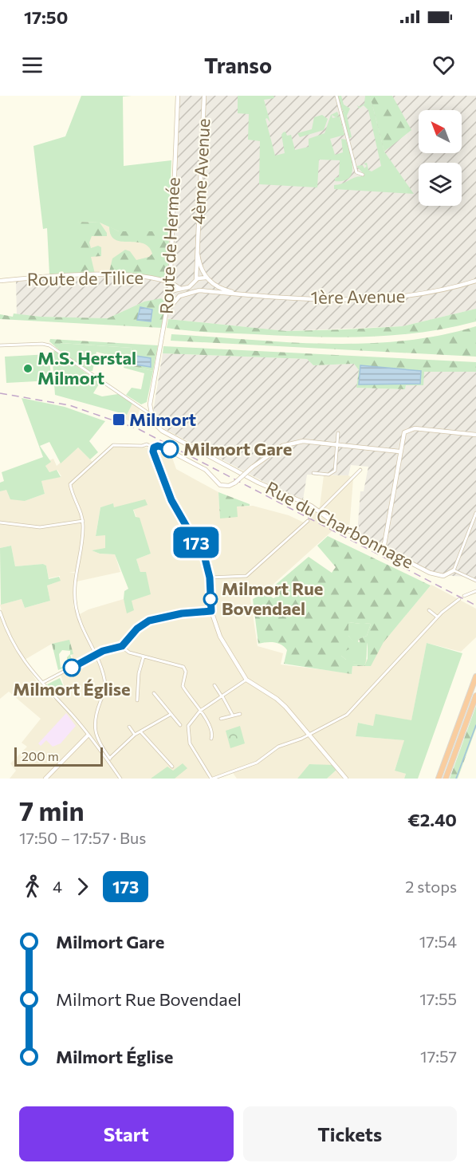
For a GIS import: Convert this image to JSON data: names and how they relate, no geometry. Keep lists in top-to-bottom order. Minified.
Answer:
{"streets":{"street":["4ème Avenue","Route de Hermée","Route de Tilice","1ère Avenue","Rue du Charbonnage"]},"crossings":[["4ème Avenue","1ère Avenue"],["Route de Hermée","Route de Tilice"],["Route de Hermée","Rue du Charbonnage"]],"places":{"other":["M.S. Herstal Milmort","Milmort Gare","Milmort Rue Bovendael","Milmort Église"],"transit":["Milmort"]},"lines":["bus line 173"],"scale_bar":"200 m","north":"top left","page":{"status":"17:50","header":"Transo","on_map":"173","scale":"200 m","heading":["7 min","17:50 – 17:57 · Bus","€2.40"],"legs":["4","173","2 stops"],"list":[{"name":"Milmort Gare","value":"17:54"},{"name":"Milmort Rue Bovendael","value":"17:55"},{"name":"Milmort Église","value":"17:57"}],"buttons":["Start","Tickets"]}}
